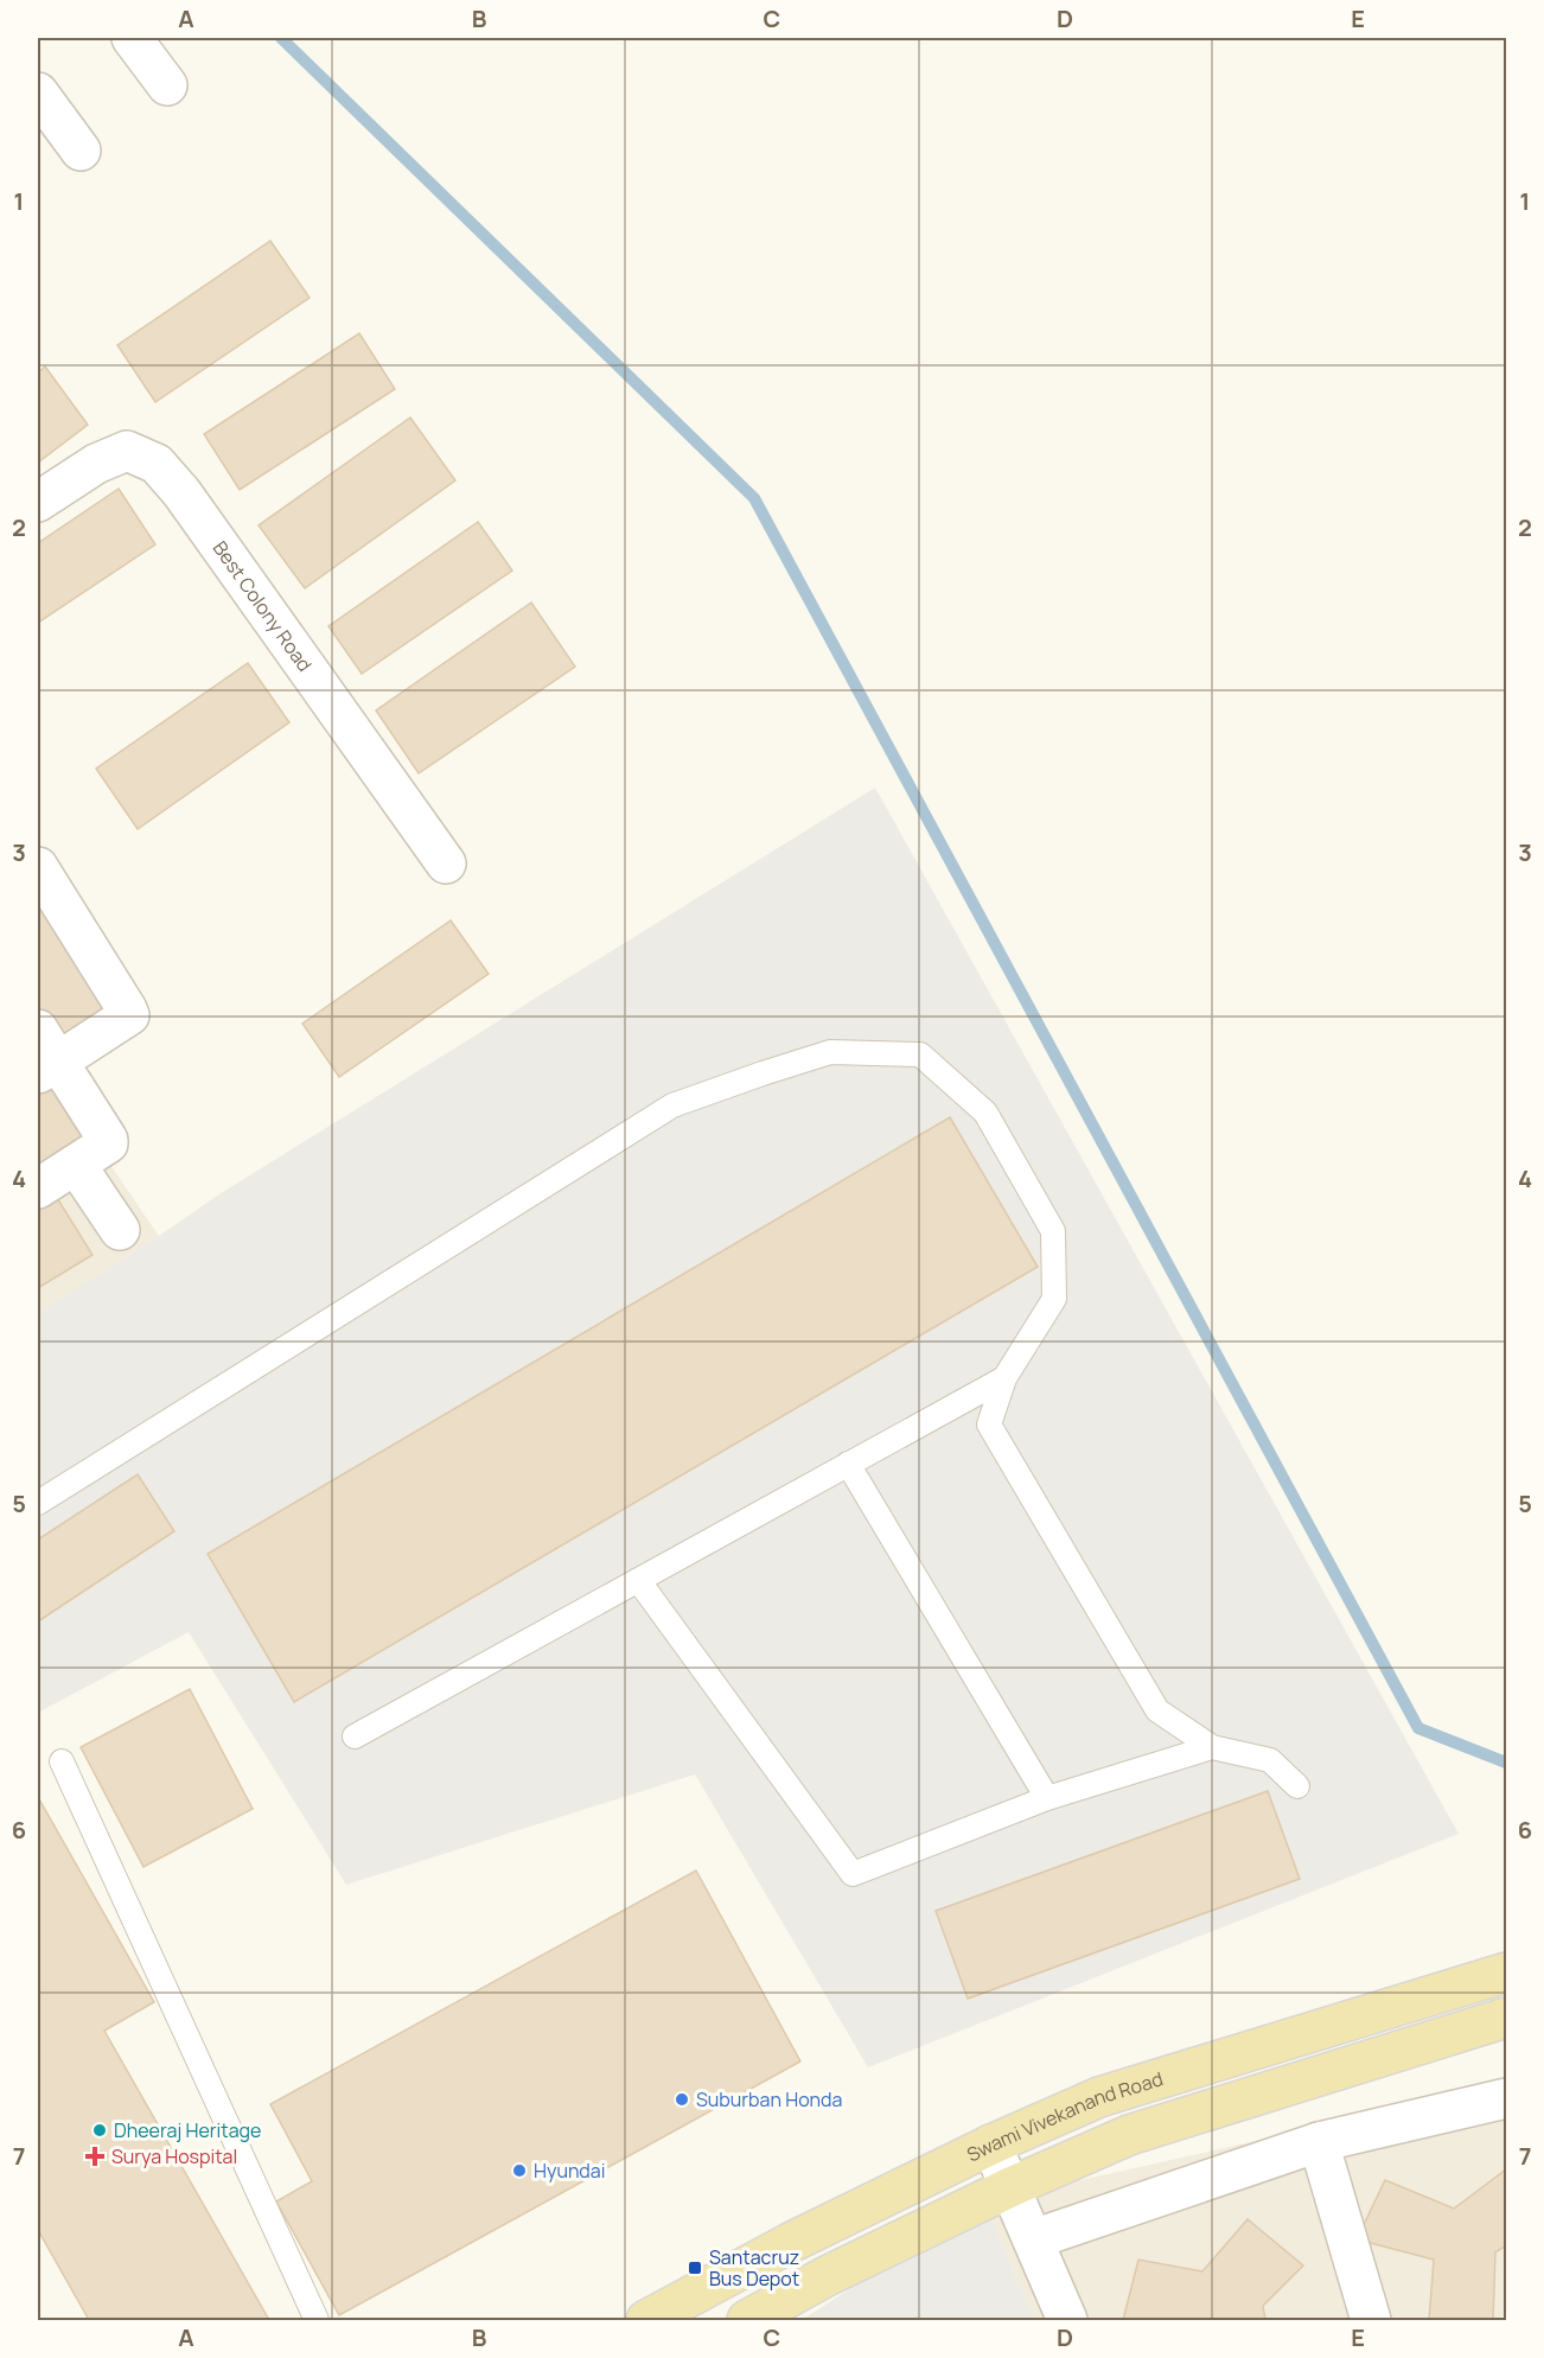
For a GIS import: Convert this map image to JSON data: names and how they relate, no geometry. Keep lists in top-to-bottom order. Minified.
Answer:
{"streets":{"main road":["Swami Vivekanand Road"],"street":["Best Colony Road"]},"places":{"other":["Suburban Honda","Dheeraj Heritage","Hyundai"],"health":["Surya Hospital"],"transit":["Santacruz Bus Depot"]},"grid":{"columns":["A","B","C","D","E"],"rows":["1","2","3","4","5","6","7"]}}
